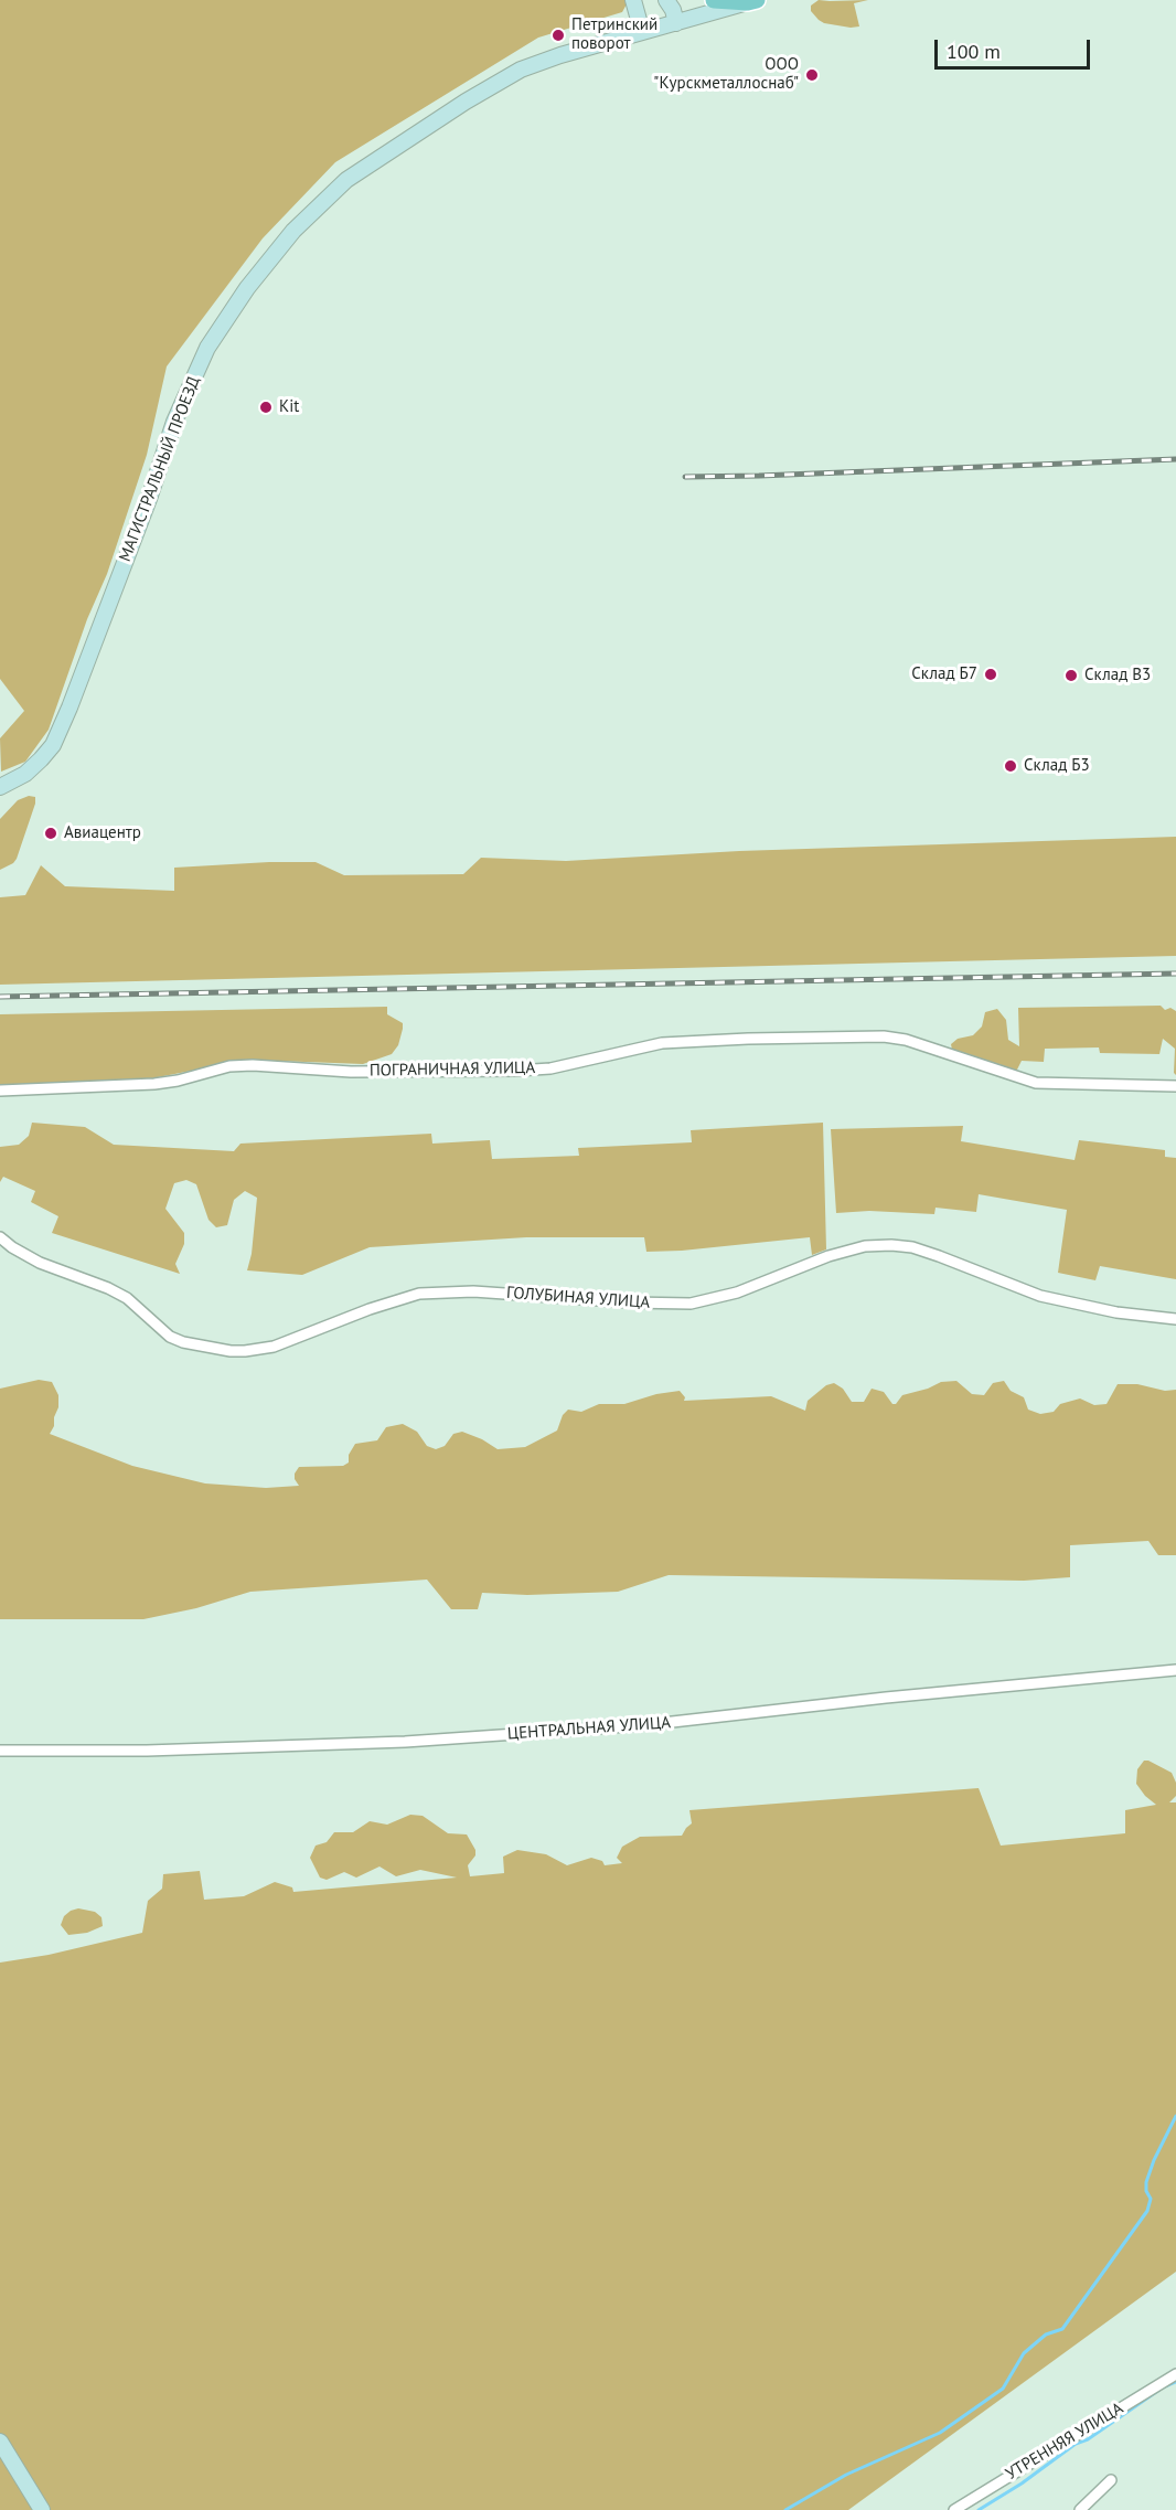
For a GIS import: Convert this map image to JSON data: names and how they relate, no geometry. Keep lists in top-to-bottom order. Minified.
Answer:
{"streets":{"main road":["МАГИСТРАЛЬНЫЙ ПРОЕЗД"],"street":["ПОГРАНИЧНАЯ УЛИЦА","ГОЛУБИНАЯ УЛИЦА","ЦЕНТРАЛЬНАЯ УЛИЦА","УТРЕННЯЯ УЛИЦА"]},"places":["Петринский поворот","ООО \"Курскметаллоснаб\"","Kit","Склад Б7","Склад В3","Склад Б3","Авиацентр"],"scale_bar":"100 m"}
